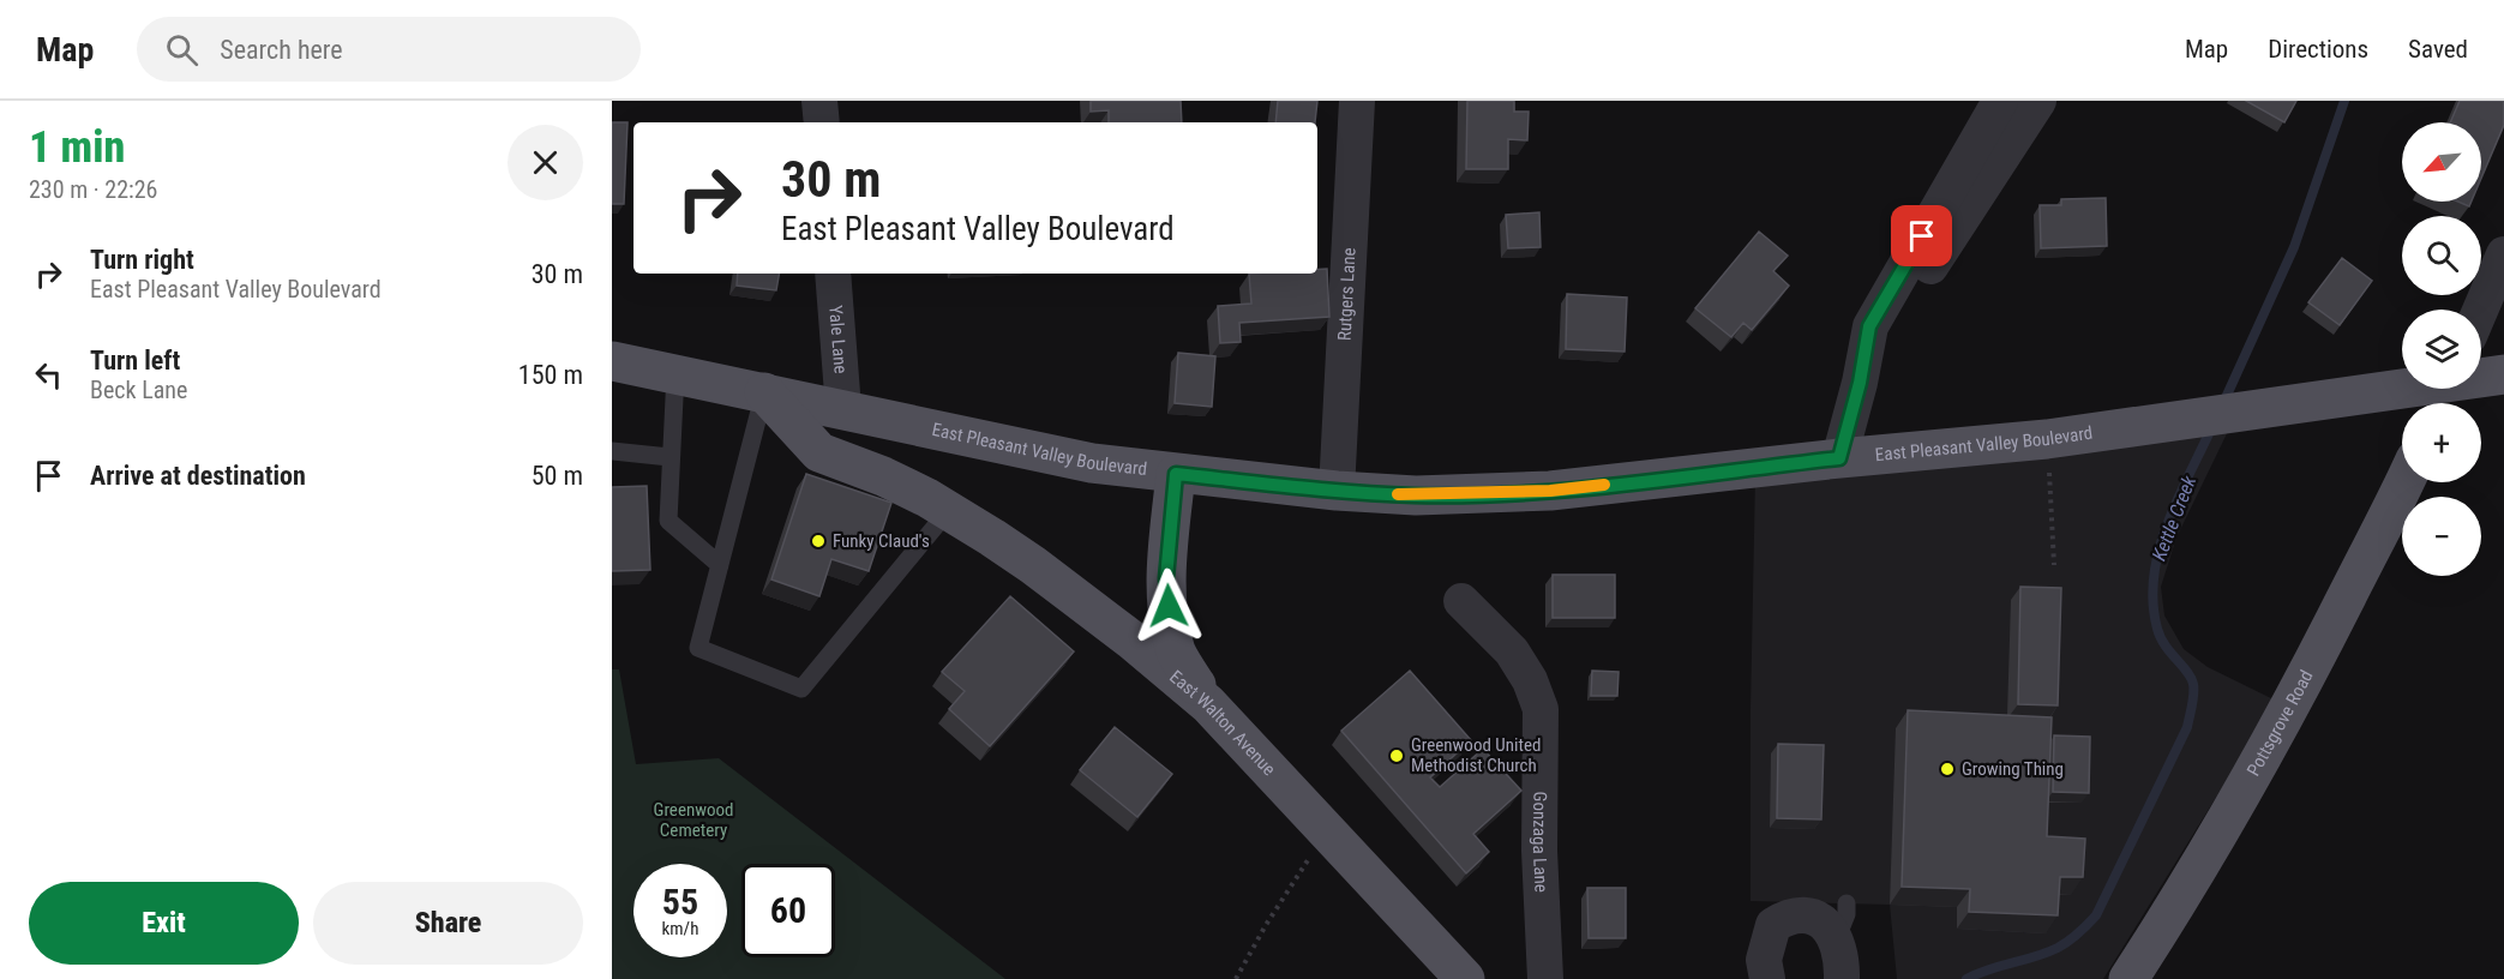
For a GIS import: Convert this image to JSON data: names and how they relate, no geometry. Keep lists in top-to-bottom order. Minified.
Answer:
{"streets":{"main road":["East Pleasant Valley Boulevard","East Walton Avenue","Pottsgrove Road"],"street":["Rutgers Lane","Yale Lane","Gonzaga Lane"]},"crossings":[["Rutgers Lane","East Pleasant Valley Boulevard"],["Yale Lane","East Pleasant Valley Boulevard"],["East Pleasant Valley Boulevard","East Walton Avenue"]],"water":["Kettle Creek"],"parks":["Greenwood Cemetery"],"places":["Funky Claud's","Greenwood United Methodist Church","Growing Thing"],"north":"bottom left","page":{"header":"Map","search":"Search here","nav":["Map","Directions","Saved"],"heading":["1 min","230 m · 22:26"],"map_buttons":["+","−"],"turn":["30 m","East Pleasant Valley Boulevard"],"list":[{"name":"Turn right","note":"East Pleasant Valley Boulevard","value":"30 m"},{"name":"Turn left","note":"Beck Lane","value":"150 m"},{"name":"Arrive at destination","value":"50 m"}],"speed":"55 km/h","limit":"60","buttons":["Exit","Share"]}}
